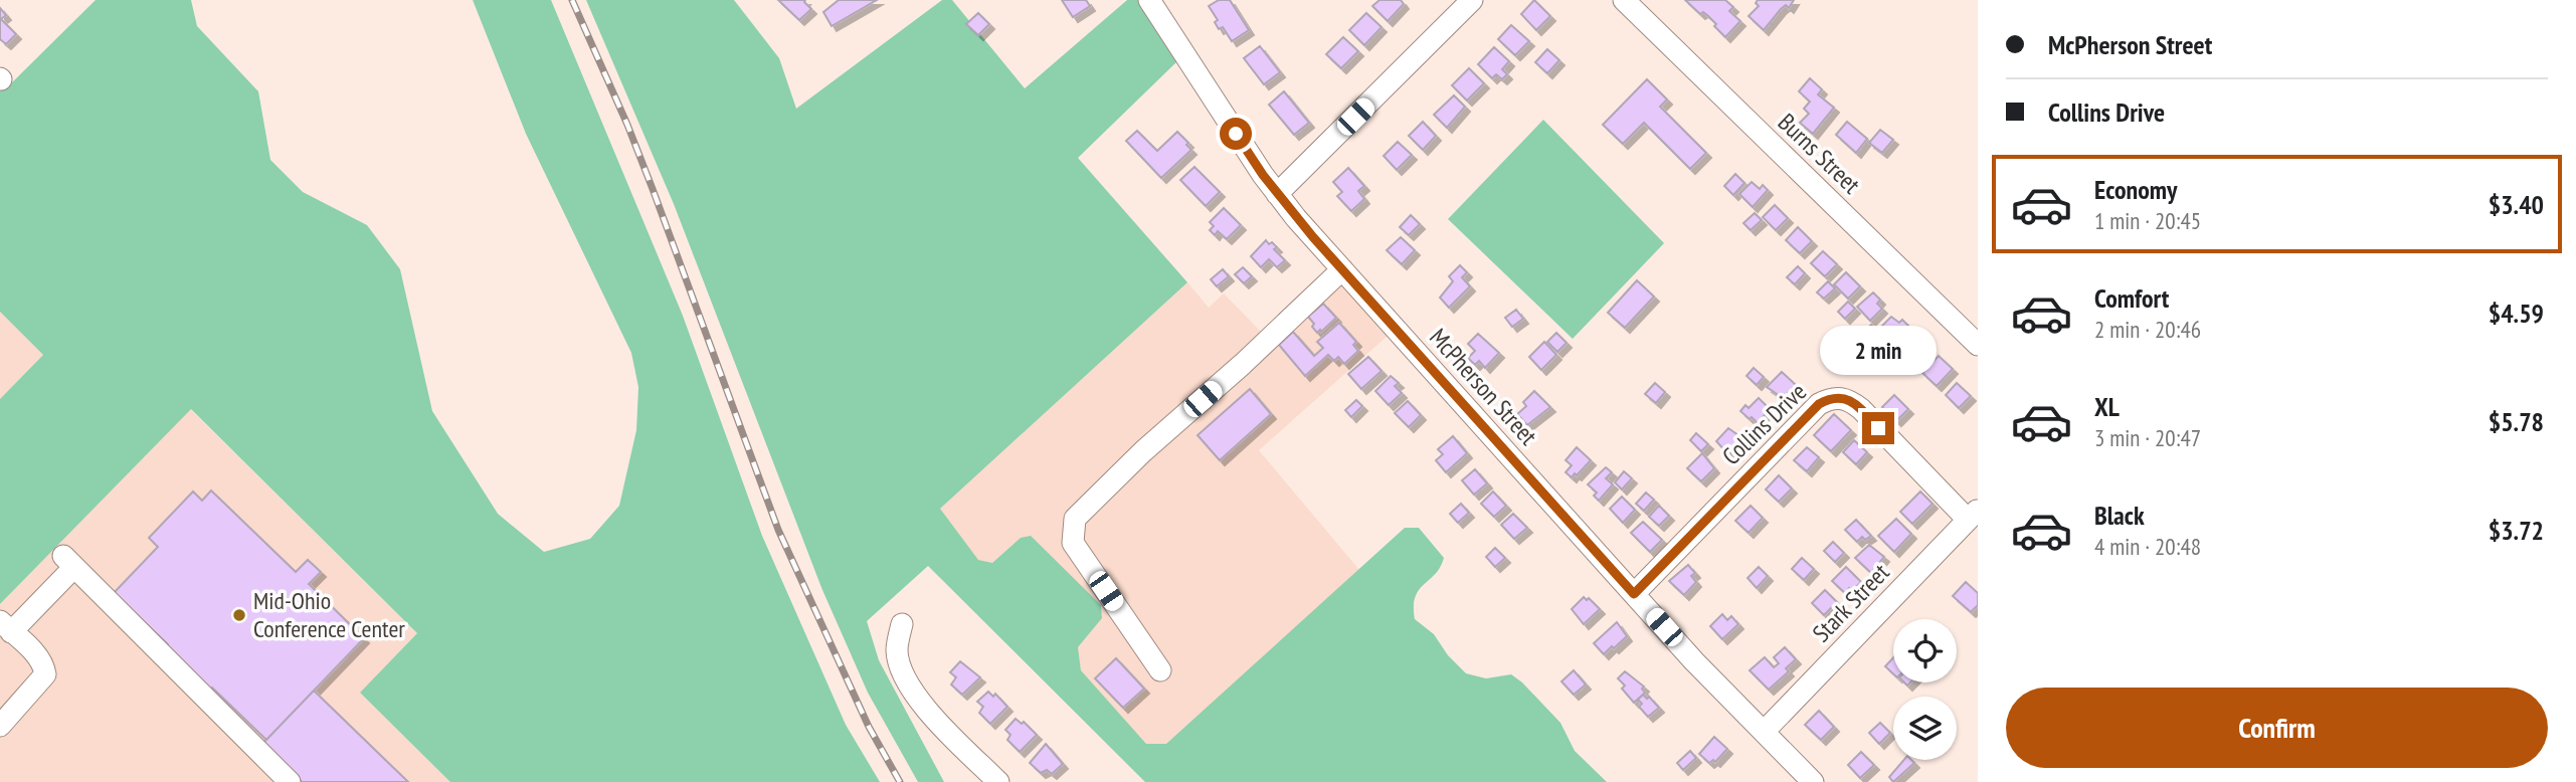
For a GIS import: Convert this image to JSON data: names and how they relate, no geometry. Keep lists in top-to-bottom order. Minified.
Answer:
{"streets":{"street":["Burns Street","McPherson Street","Collins Drive","Stark Street"]},"crossings":[["McPherson Street","Collins Drive"],["McPherson Street","Stark Street"],["Collins Drive","Stark Street"]],"places":["Mid-Ohio Conference Center"],"page":{"banner":["McPherson Street","Collins Drive"],"list":[{"name":"Economy","note":"1 min · 20:45","value":"$3.40"},{"name":"Comfort","note":"2 min · 20:46","value":"$4.59"},{"name":"XL","note":"3 min · 20:47","value":"$5.78"},{"name":"Black","note":"4 min · 20:48","value":"$3.72"}],"bubble":"2 min","buttons":"Confirm"}}
